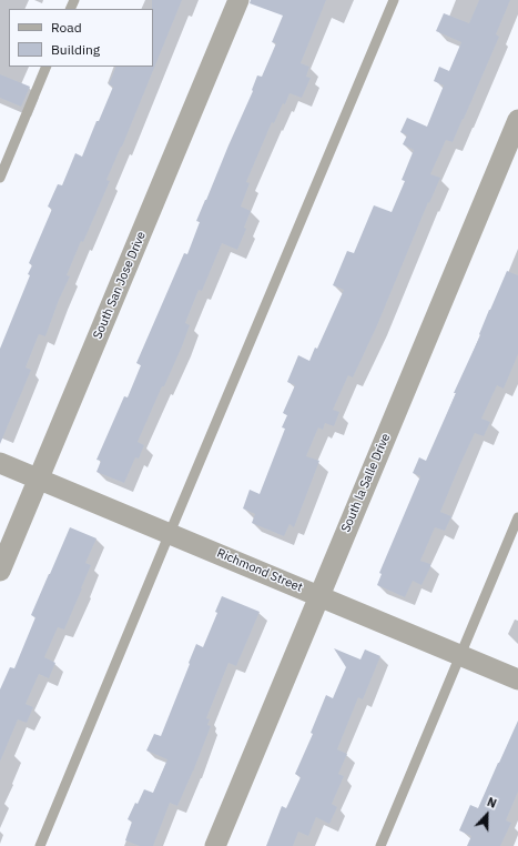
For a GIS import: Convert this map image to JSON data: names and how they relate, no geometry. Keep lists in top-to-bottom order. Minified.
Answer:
{"streets":{"street":["South San Jose Drive","South la Salle Drive","Richmond Street"]},"crossings":[["South San Jose Drive","Richmond Street"],["South la Salle Drive","Richmond Street"]],"legend":["Road","Building"],"north":"top"}
